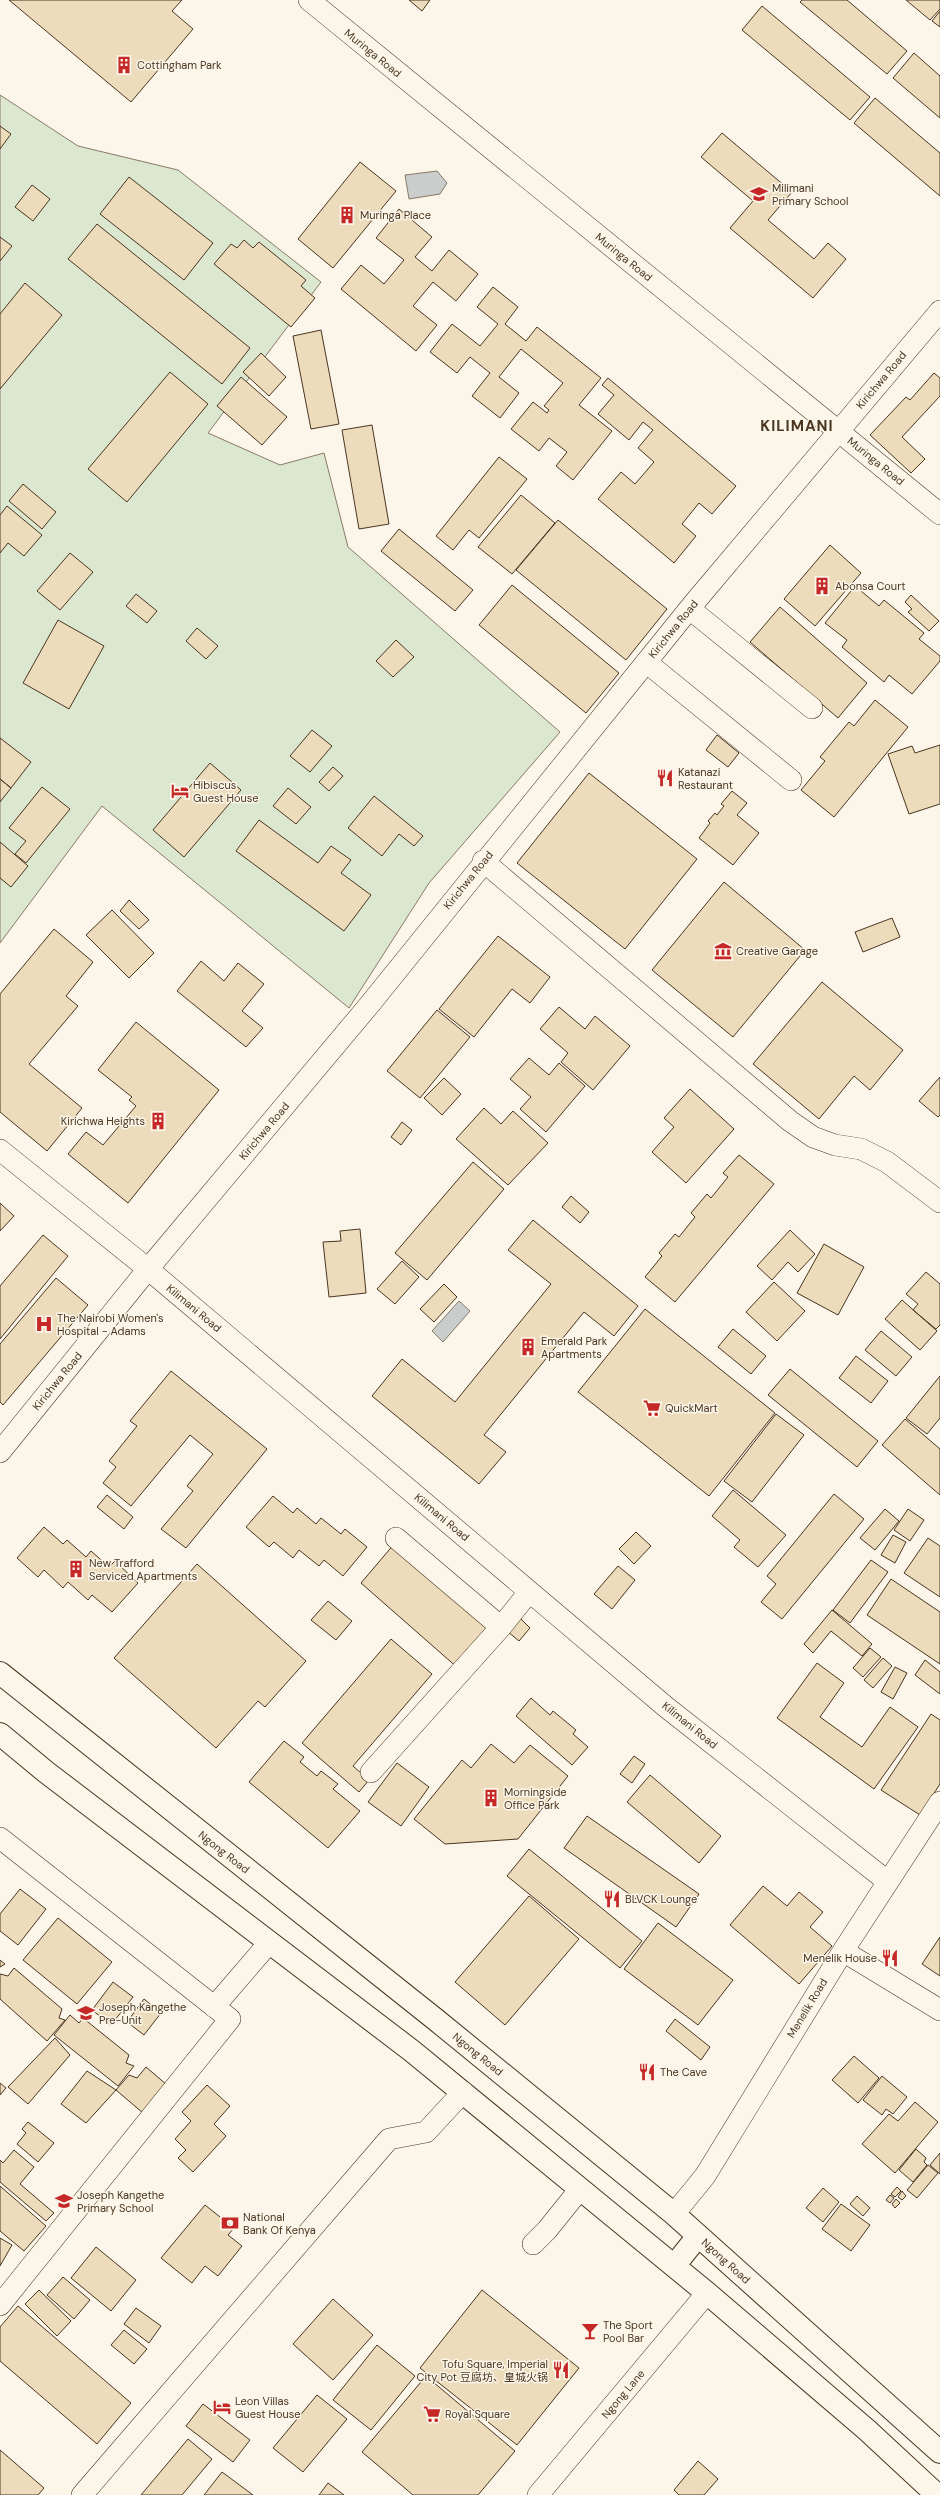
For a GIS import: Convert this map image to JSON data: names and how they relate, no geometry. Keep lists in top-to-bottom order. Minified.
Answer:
{"streets":{"main road":["Ngong Road"],"street":["Muringa Road","Kirichwa Road","Kilimani Road","Menelik Road","Ngong Lane"]},"crossings":[["Muringa Road","Kirichwa Road"],["Kirichwa Road","Kilimani Road"],["Kilimani Road","Menelik Road"],["Ngong Road","Menelik Road"]],"districts":["KILIMANI"],"places":{"building":["Cottingham Park","Muringa Place","Abonsa Court","Kirichwa Heights","Emerald Park Apartments","New Trafford Serviced Apartments","Morningside Office Park"],"school or university":["Milimani Primary School","Joseph Kangethe Pre-Unit","Joseph Kangethe Primary School"],"restaurant":["Katanazi Restaurant","BLVCK Lounge","Menelik House","The Cave","Tofu Square, Imperial City Pot 豆腐坊、皇城火锅"],"hotel":["Hibiscus Guest House","Leon Villas Guest House"],"museum":["Creative Garage"],"hospital":["The Nairobi Women's Hospital - Adams"],"supermarket":["QuickMart","Royal Square"],"bank":["National Bank Of Kenya"],"bar":["The Sport Pool Bar"]}}
